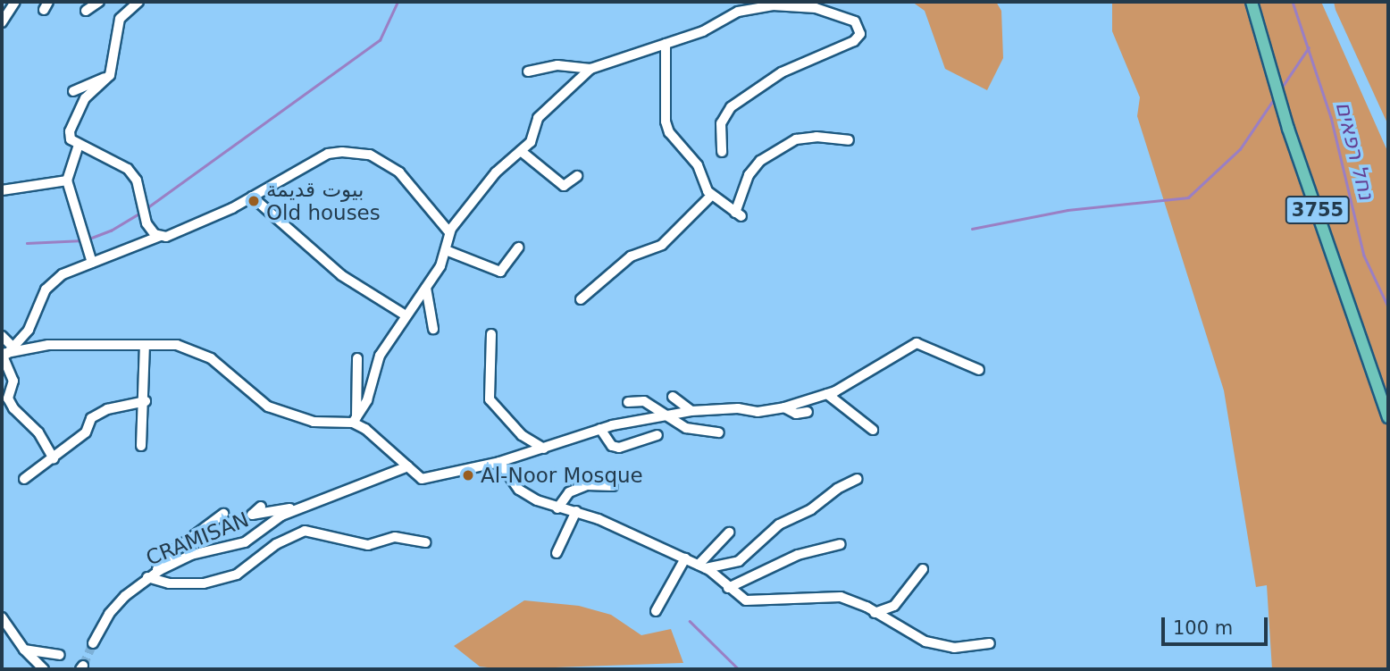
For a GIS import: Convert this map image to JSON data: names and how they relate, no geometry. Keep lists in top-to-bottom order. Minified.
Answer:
{"streets":{"main road":["3755"],"street":["CRAMISAN"]},"water":["נחל רפאים"],"places":["بيوت قديمة Old houses","Al-Noor Mosque"],"scale_bar":"100 m"}
